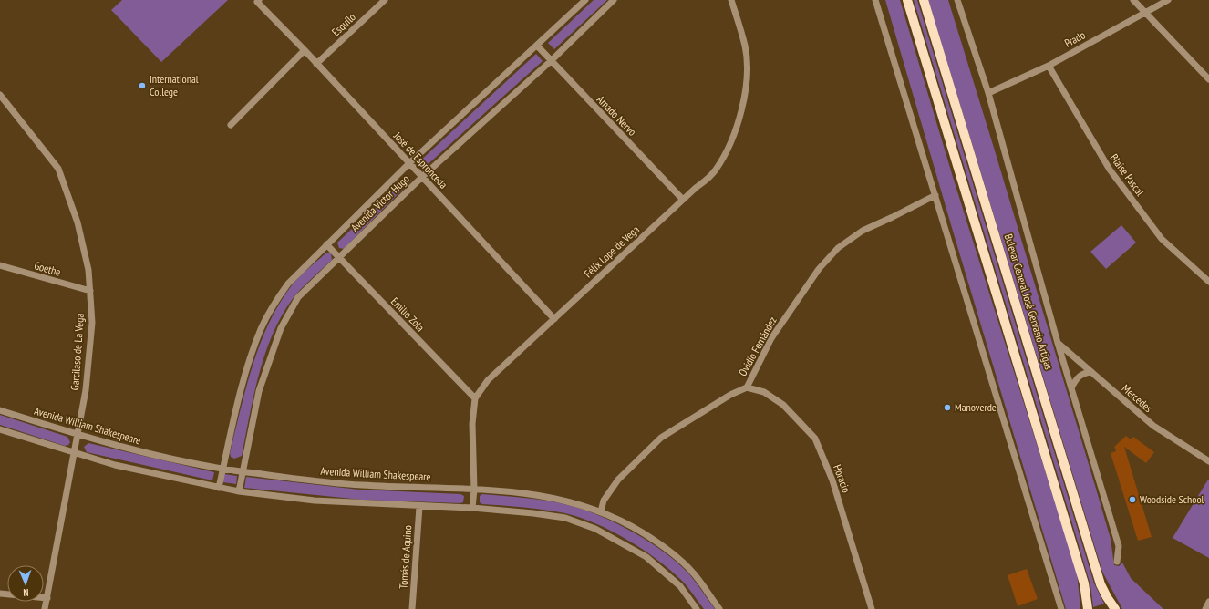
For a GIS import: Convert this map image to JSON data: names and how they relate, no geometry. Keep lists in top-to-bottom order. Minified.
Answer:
{"streets":{"main road":["Bulevar General José Gervasio Artigas"],"street":["Esquilo","Prado","Amado Nervo","José de Espronceda","Blaise Pascal","Avenida Víctor Hugo","Félix Lope de Vega","Goethe","Emilio Zola","Ovidio Fernández","Garcilaso de La Vega","Mercedes","Avenida William Shakespeare","Horacio","Tomás de Aquino"]},"crossings":[["Esquilo","José de Espronceda"],["Prado","Blaise Pascal"],["Prado","Bulevar General José Gervasio Artigas"],["Amado Nervo","Avenida Víctor Hugo"],["Amado Nervo","Félix Lope de Vega"],["José de Espronceda","Avenida Víctor Hugo"],["José de Espronceda","Félix Lope de Vega"],["Avenida Víctor Hugo","Emilio Zola"],["Avenida Víctor Hugo","Avenida William Shakespeare"],["Félix Lope de Vega","Emilio Zola"],["Félix Lope de Vega","Avenida William Shakespeare"],["Goethe","Garcilaso de La Vega"],["Bulevar General José Gervasio Artigas","Mercedes"],["Ovidio Fernández","Avenida William Shakespeare"],["Ovidio Fernández","Horacio"],["Garcilaso de La Vega","Avenida William Shakespeare"]],"places":["International College","Manoverde","Woodside School"],"north":"bottom"}
